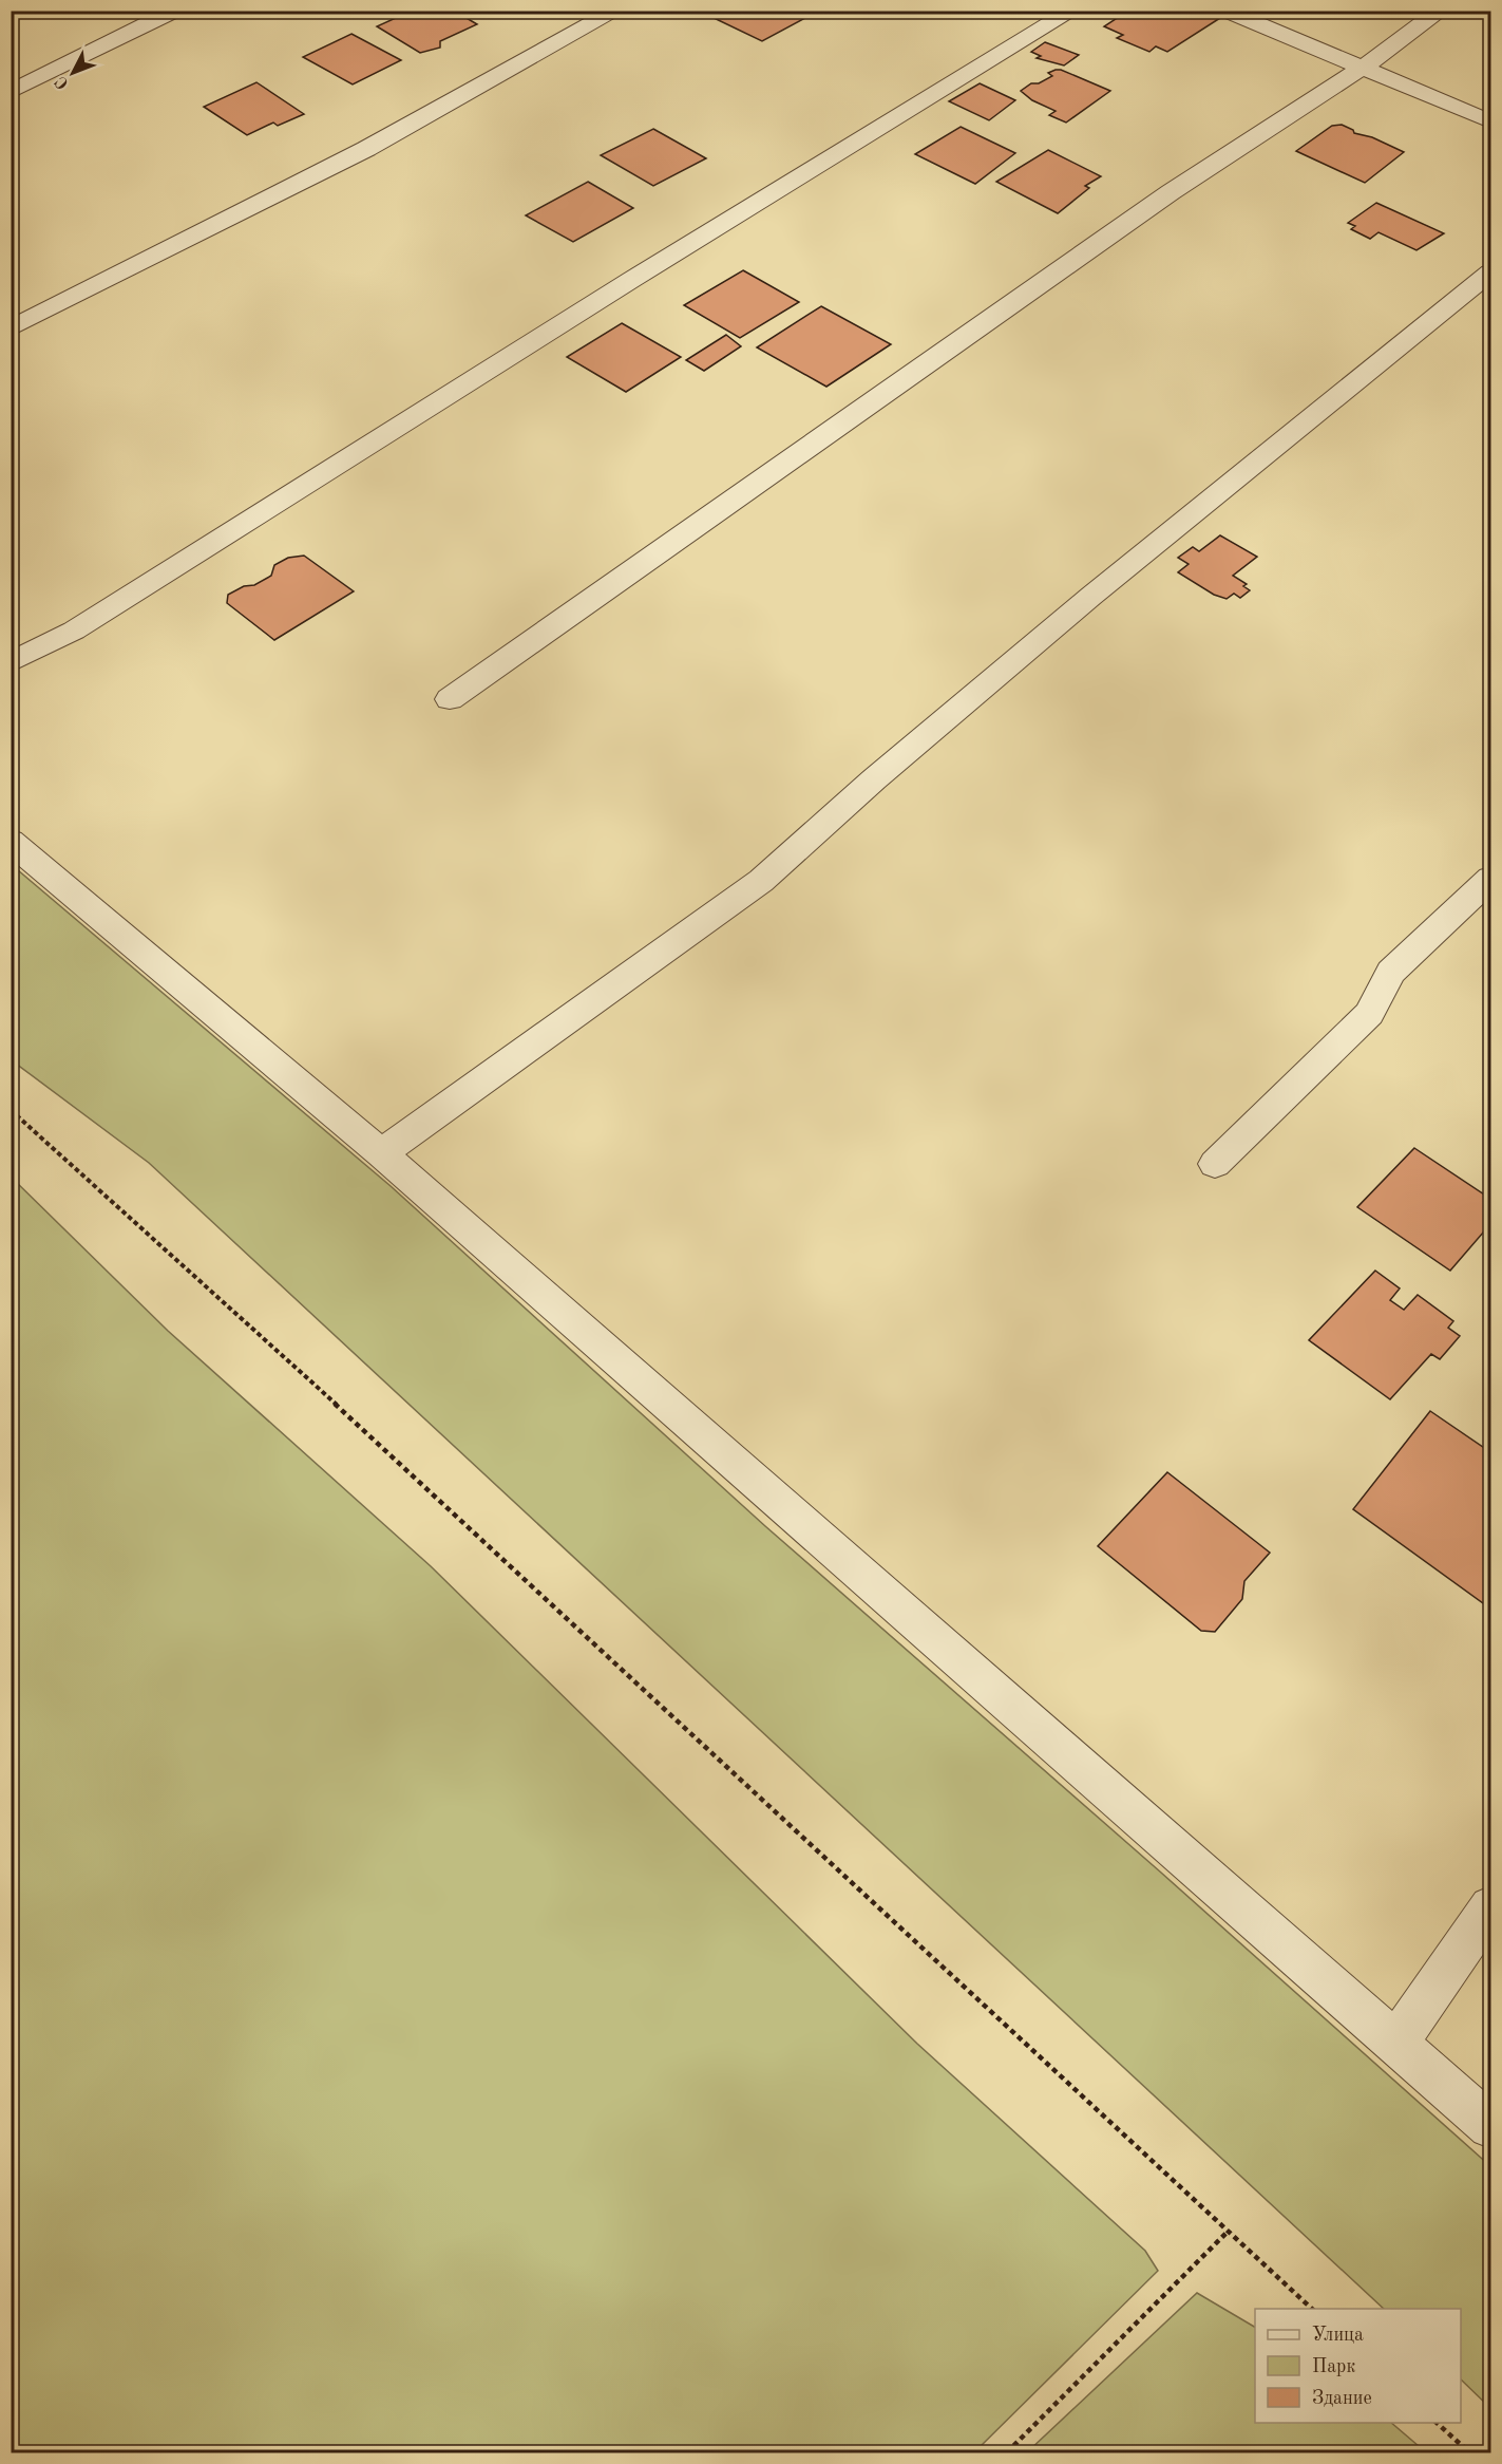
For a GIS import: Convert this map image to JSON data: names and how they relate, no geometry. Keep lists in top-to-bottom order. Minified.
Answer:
{"legend":["Улица","Парк","Здание"],"north":"bottom left"}
